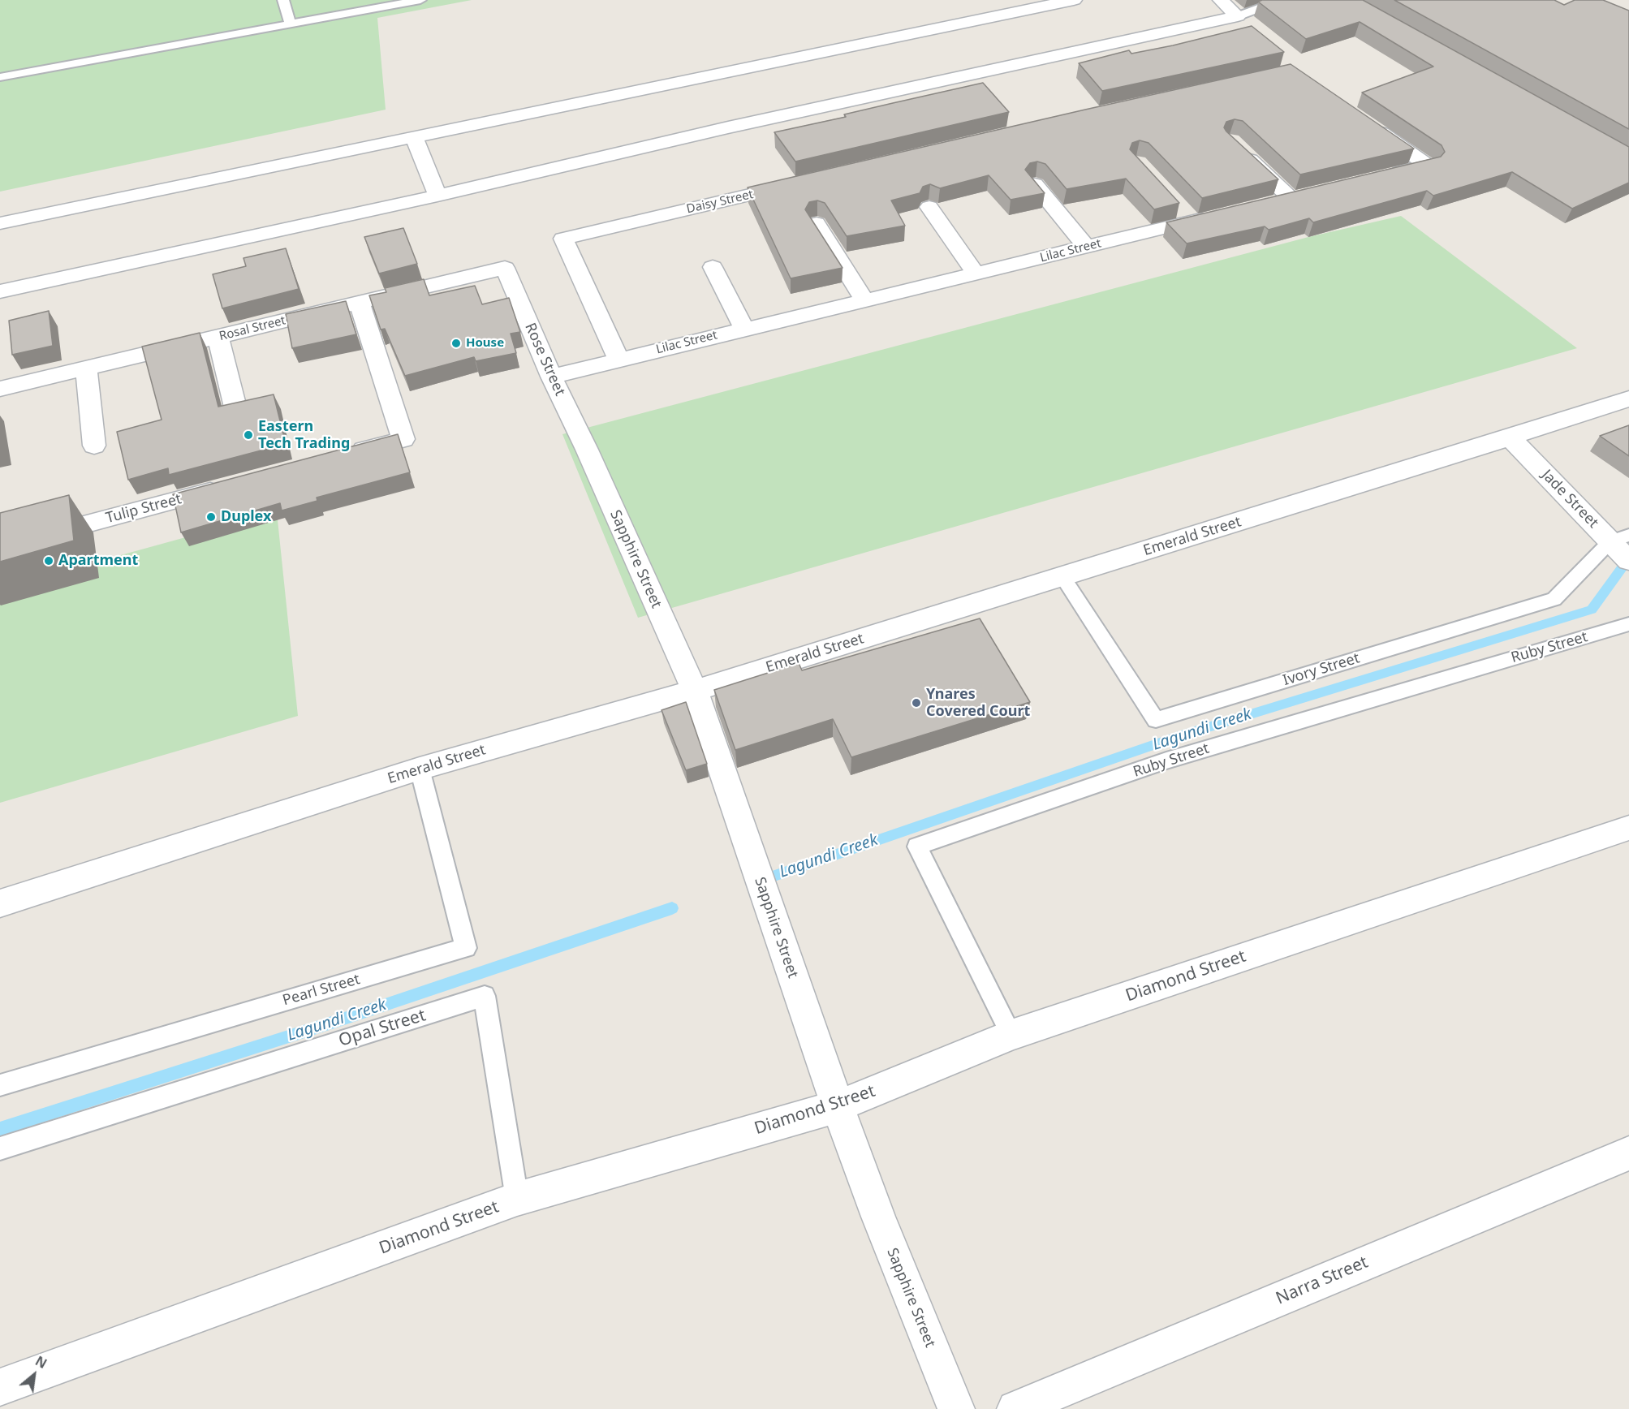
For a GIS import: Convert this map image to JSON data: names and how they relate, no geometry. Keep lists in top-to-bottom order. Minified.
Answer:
{"streets":{"street":["Daisy Street","Lilac Street","Rosal Street","Rose Street","Jade Street","Tulip Street","Emerald Street","Sapphire Street","Diamond Street","Narra Street"],"lane":["Ruby Street","Ivory Street","Pearl Street","Opal Street"]},"crossings":[["Daisy Street","Lilac Street"],["Lilac Street","Rose Street"],["Rosal Street","Rose Street"],["Rose Street","Sapphire Street"],["Jade Street","Emerald Street"],["Jade Street","Ivory Street"],["Emerald Street","Sapphire Street"],["Emerald Street","Ivory Street"],["Emerald Street","Pearl Street"],["Sapphire Street","Diamond Street"],["Ruby Street","Diamond Street"],["Diamond Street","Opal Street"]],"water":["Lagundi Creek"],"places":["House","Eastern Tech Trading","Duplex","Apartment","Ynares Covered Court"],"north":"top right"}
